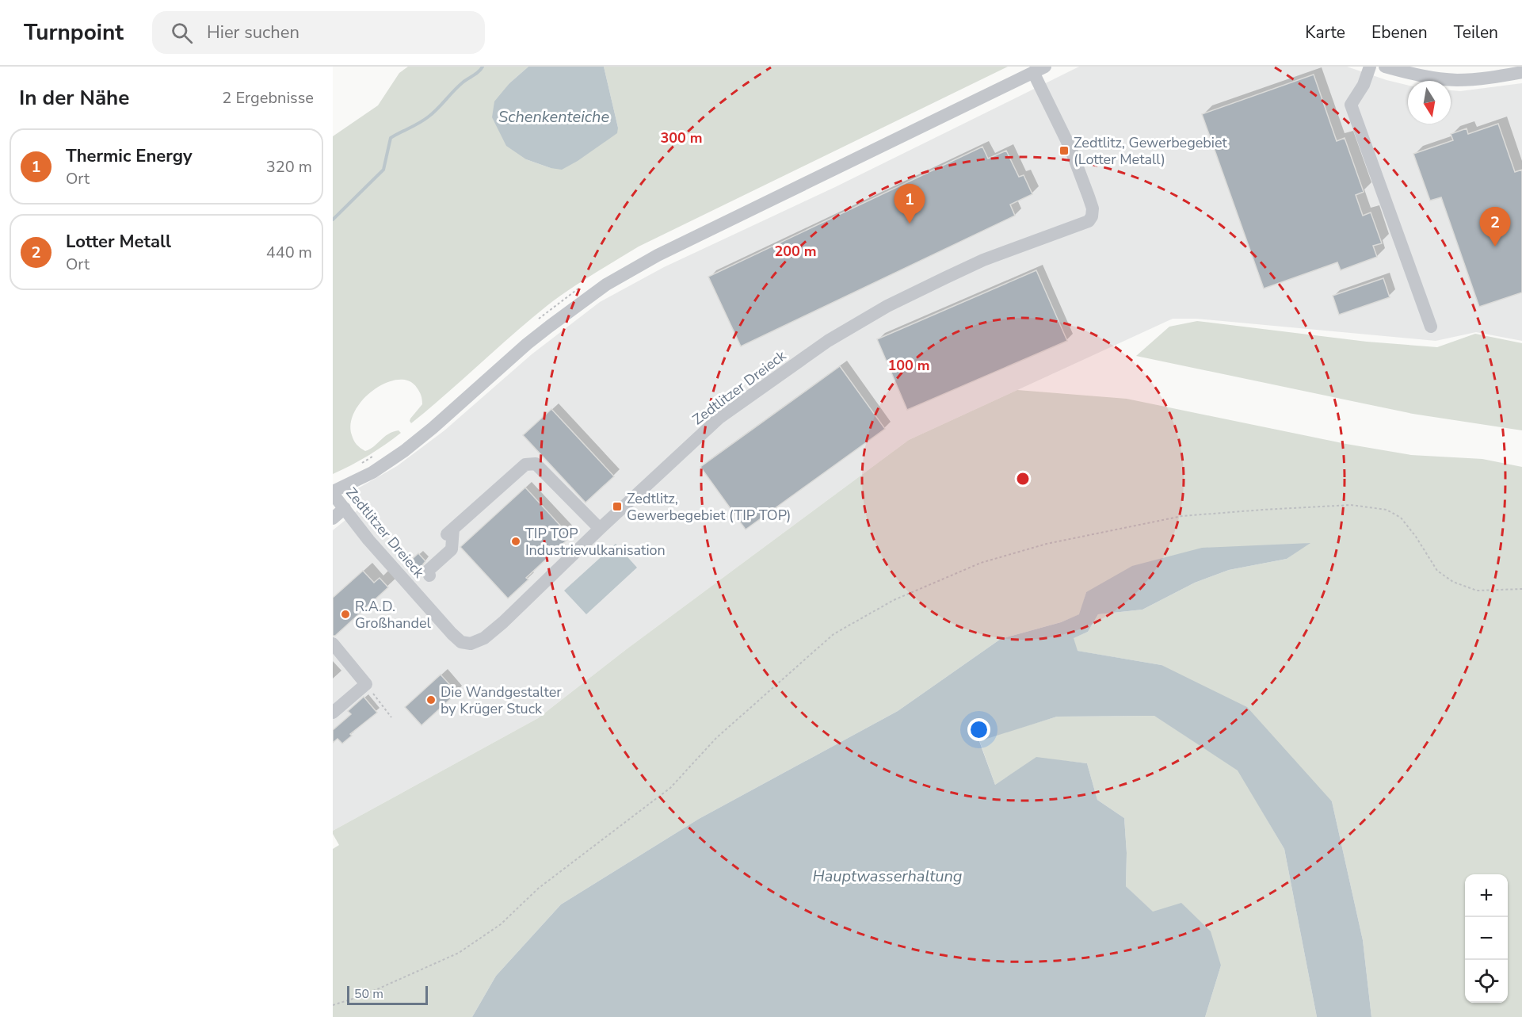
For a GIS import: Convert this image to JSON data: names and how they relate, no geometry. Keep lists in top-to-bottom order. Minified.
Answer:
{"streets":{"street":["Zedtlitzer Dreieck"]},"water":["Schenkenteiche","Hauptwasserhaltung"],"places":{"transit":["Zedtlitz, Gewerbegebiet (Lotter Metall)","Zedtlitz, Gewerbegebiet (TIP TOP)"],"other":["TIP TOP Industrievulkanisation","R.A.D. Großhandel","Die Wandgestalter by Krüger Stuck"]},"scale_bar":"50 m","north":"bottom","page":{"header":"Turnpoint","search":"Hier suchen","nav":["Karte","Ebenen","Teilen"],"heading":["In der Nähe","2 Ergebnisse"],"list":[{"mark":"1","name":"Thermic Energy","note":"Ort","value":"320 m"},{"mark":"2","name":"Lotter Metall","note":"Ort","value":"440 m"}],"pins":["1","2"],"map_buttons":["+","−"],"scale":"50 m"},"rings":["300 m","200 m","100 m"]}
